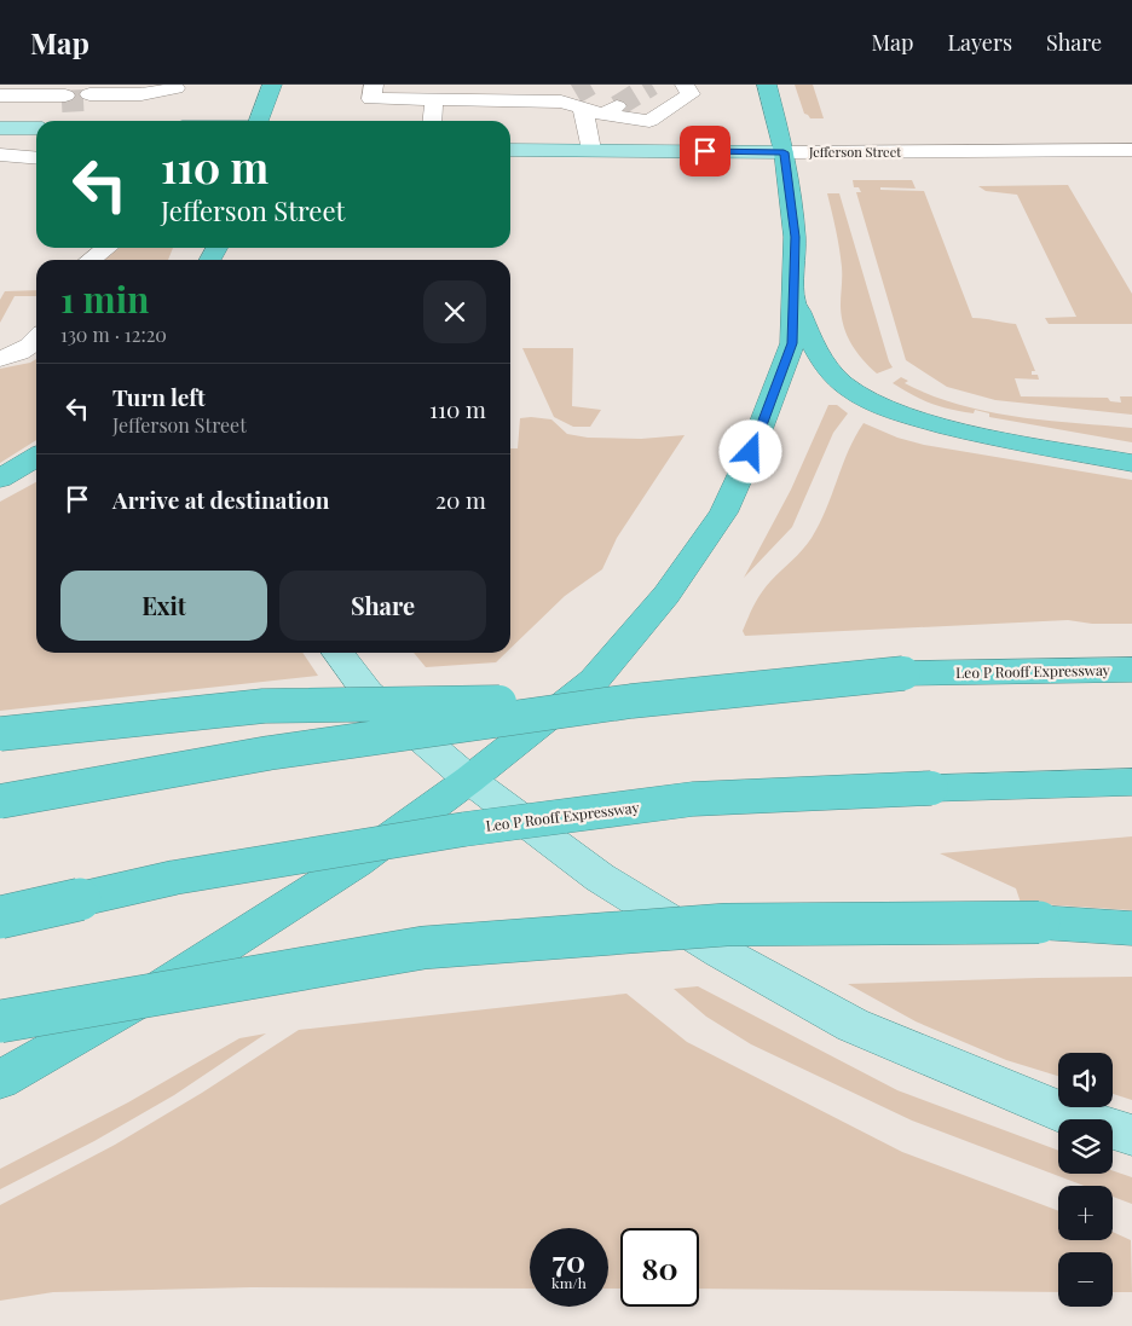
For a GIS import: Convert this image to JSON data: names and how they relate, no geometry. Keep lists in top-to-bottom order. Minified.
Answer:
{"streets":{"highway":["Leo P Rooff Expressway"],"main road":["Jefferson Street"]},"page":{"header":"Map","nav":["Map","Layers","Share"],"turn":["110 m","Jefferson Street"],"heading":["1 min","130 m · 12:20"],"list":[{"name":"Turn left","note":"Jefferson Street","value":"110 m"},{"name":"Arrive at destination","value":"20 m"}],"buttons":["Exit","Share"],"map_buttons":["+","−"],"speed":"70 km/h","limit":"80"}}
